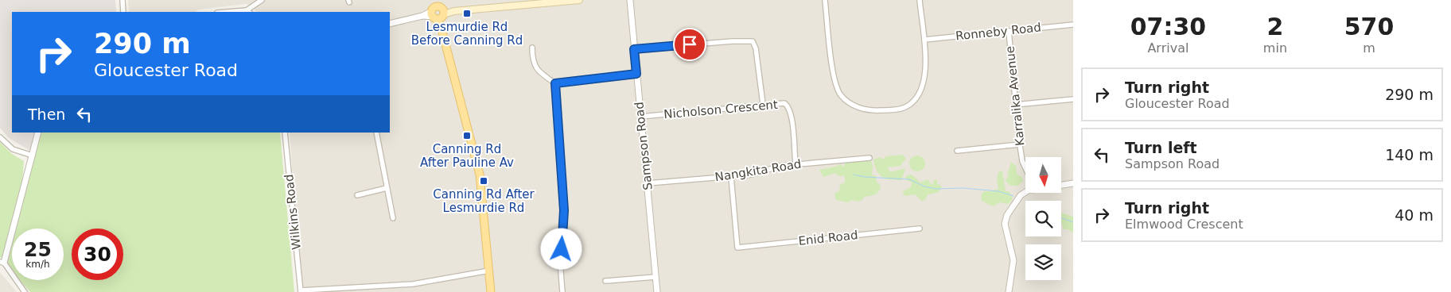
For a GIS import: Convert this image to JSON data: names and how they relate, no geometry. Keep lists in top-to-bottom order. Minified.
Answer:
{"streets":{"street":["Ronneby Road","Karralika Avenue","Nicholson Crescent","Sampson Road","Nangkita Road","Wilkins Road","Enid Road"]},"crossings":[["Ronneby Road","Karralika Avenue"],["Nicholson Crescent","Sampson Road"],["Nicholson Crescent","Nangkita Road"],["Sampson Road","Nangkita Road"],["Nangkita Road","Enid Road"]],"places":{"transit":["Lesmurdie Rd Before Canning Rd","Canning Rd After Pauline Av","Canning Rd After Lesmurdie Rd"]},"north":"bottom","page":{"eta":["07:30","Arrival","2","min","570","m"],"turn":["290 m","Gloucester Road"],"list":[{"name":"Turn right","note":"Gloucester Road","value":"290 m"},{"name":"Turn left","note":"Sampson Road","value":"140 m"},{"name":"Turn right","note":"Elmwood Crescent","value":"40 m"}],"then":"Then","speed":"25 km/h","limit":"30"}}
